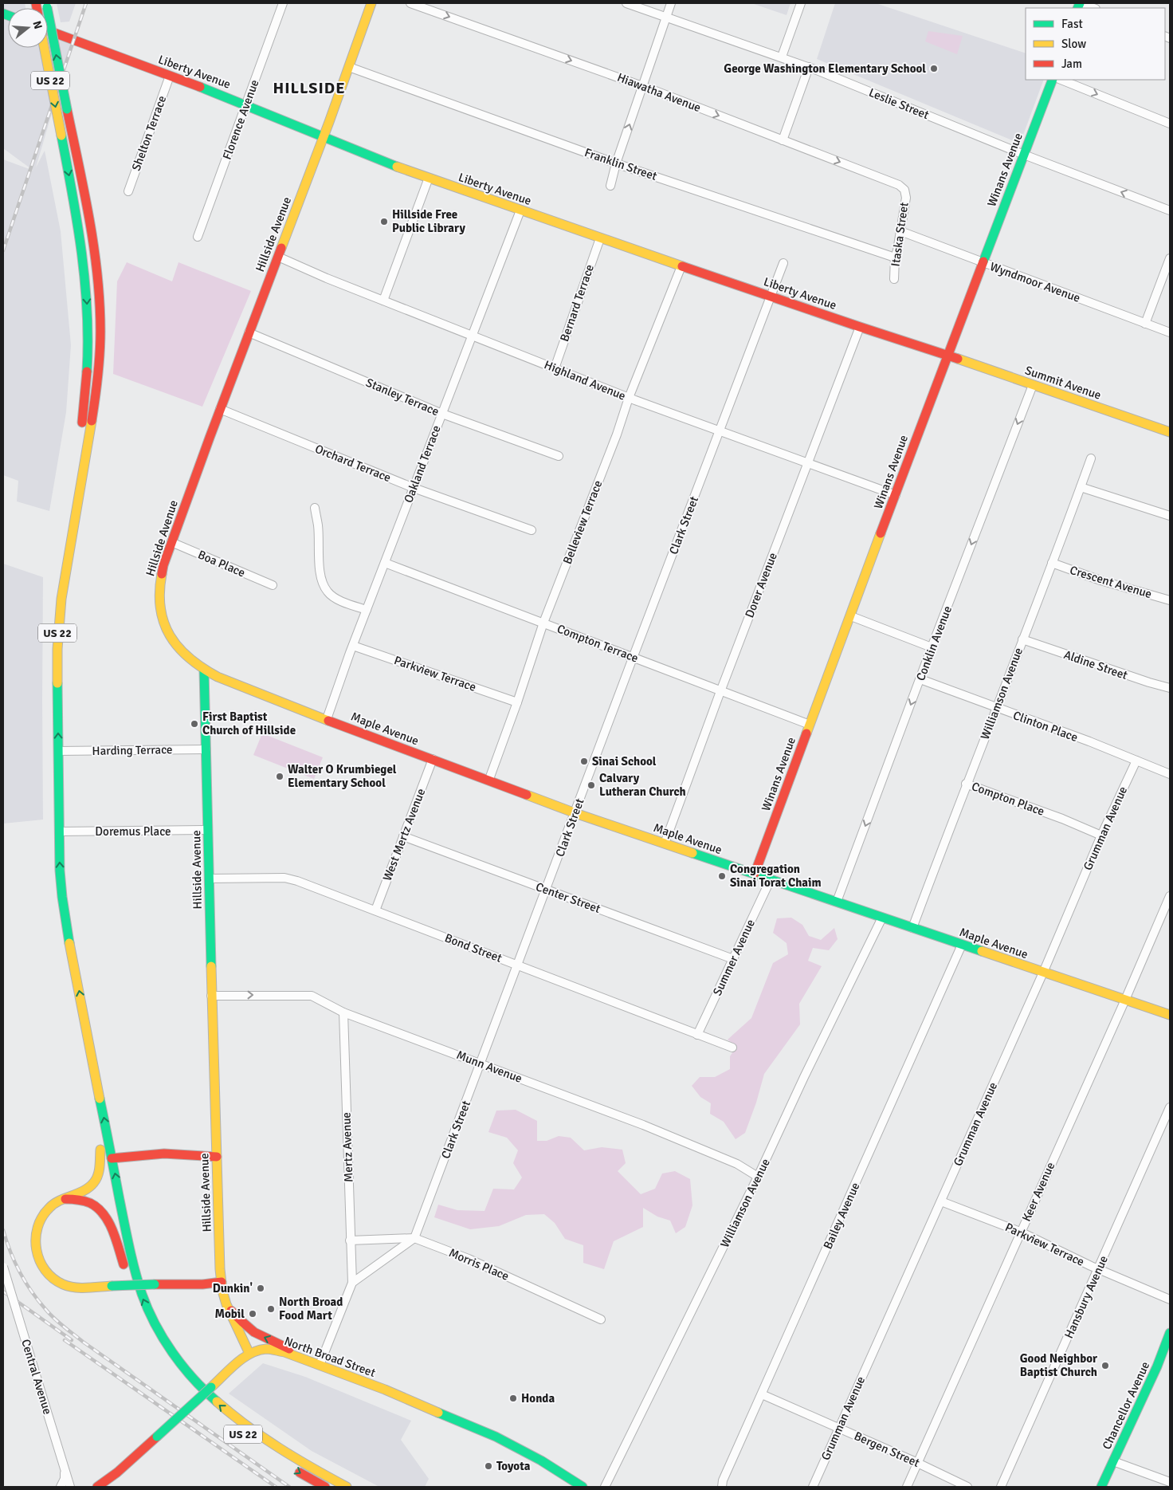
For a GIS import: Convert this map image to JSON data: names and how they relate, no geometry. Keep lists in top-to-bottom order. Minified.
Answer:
{"streets":{"main road":["Liberty Avenue","US 22","Winans Avenue","Hillside Avenue","Summit Avenue","Maple Avenue","North Broad Street","Chancellor Avenue"],"street":["Hiawatha Avenue","Leslie Street","Florence Avenue","Shelton Terrace","Franklin Street","Itaska Street","Wyndmoor Avenue","Bernard Terrace","Highland Avenue","Stanley Terrace","Orchard Terrace","Oakland Terrace","Belleview Terrace","Clark Street","Boa Place","Crescent Avenue","Dorer Avenue","Compton Terrace","Conklin Avenue","Aldine Street","Parkview Terrace","Williamson Avenue","Clinton Place","Harding Terrace","Compton Place","Grumman Avenue","Doremus Place","West Mertz Avenue","Center Street","Bond Street","Summer Avenue","Munn Avenue","Mertz Avenue","Keer Avenue","Bailey Avenue","Morris Place","Hansbury Avenue","Central Avenue","Bergen Street"]},"crossings":[["Liberty Avenue","Florence Avenue"],["Liberty Avenue","Shelton Terrace"],["Liberty Avenue","Winans Avenue"],["Liberty Avenue","Hillside Avenue"],["Liberty Avenue","Bernard Terrace"],["Liberty Avenue","Summit Avenue"],["Liberty Avenue","Oakland Terrace"],["Liberty Avenue","Belleview Terrace"],["Liberty Avenue","Clark Street"],["Liberty Avenue","Dorer Avenue"],["US 22","Harding Terrace"],["US 22","Doremus Place"],["Hiawatha Avenue","Itaska Street"],["Leslie Street","Winans Avenue"],["Franklin Street","Hillside Avenue"],["Franklin Street","Itaska Street"],["Winans Avenue","Wyndmoor Avenue"],["Winans Avenue","Highland Avenue"],["Winans Avenue","Summit Avenue"],["Winans Avenue","Compton Terrace"],["Winans Avenue","Maple Avenue"],["Hillside Avenue","Highland Avenue"],["Hillside Avenue","Stanley Terrace"],["Hillside Avenue","Orchard Terrace"],["Hillside Avenue","Boa Place"],["Hillside Avenue","Maple Avenue"],["Hillside Avenue","Harding Terrace"],["Hillside Avenue","Doremus Place"],["Hillside Avenue","Bond Street"],["Hillside Avenue","Munn Avenue"],["Hillside Avenue","North Broad Street"],["Itaska Street","Wyndmoor Avenue"],["Bernard Terrace","Highland Avenue"],["Highland Avenue","Oakland Terrace"],["Highland Avenue","Belleview Terrace"],["Highland Avenue","Clark Street"],["Highland Avenue","Dorer Avenue"],["Summit Avenue","Conklin Avenue"],["Stanley Terrace","Oakland Terrace"],["Orchard Terrace","Oakland Terrace"],["Oakland Terrace","Compton Terrace"],["Oakland Terrace","Parkview Terrace"],["Oakland Terrace","Maple Avenue"],["Belleview Terrace","Compton Terrace"],["Belleview Terrace","Parkview Terrace"],["Belleview Terrace","Maple Avenue"],["Clark Street","Compton Terrace"],["Clark Street","Maple Avenue"],["Clark Street","Center Street"],["Clark Street","Bond Street"],["Clark Street","Munn Avenue"],["Clark Street","Morris Place"],["Crescent Avenue","Williamson Avenue"],["Dorer Avenue","Compton Terrace"],["Dorer Avenue","Maple Avenue"],["Conklin Avenue","Clinton Place"],["Conklin Avenue","Maple Avenue"],["Aldine Street","Williamson Avenue"],["Parkview Terrace","Grumman Avenue"],["Parkview Terrace","Keer Avenue"],["Parkview Terrace","Hansbury Avenue"],["Williamson Avenue","Clinton Place"],["Williamson Avenue","Maple Avenue"],["Williamson Avenue","Compton Place"],["Williamson Avenue","Munn Avenue"],["Clinton Place","Grumman Avenue"],["Maple Avenue","Grumman Avenue"],["Maple Avenue","West Mertz Avenue"],["Maple Avenue","Summer Avenue"],["Maple Avenue","Keer Avenue"],["Maple Avenue","Bailey Avenue"],["Compton Place","Grumman Avenue"],["Grumman Avenue","Bergen Street"],["West Mertz Avenue","Center Street"],["West Mertz Avenue","Bond Street"],["Center Street","Summer Avenue"],["Bond Street","Summer Avenue"],["Munn Avenue","Mertz Avenue"],["Mertz Avenue","Morris Place"],["Keer Avenue","Bergen Street"],["Bailey Avenue","Bergen Street"]],"one_way":["Hiawatha Avenue","Conklin Avenue"],"districts":["HILLSIDE"],"places":["George Washington Elementary School","Hillside Free Public Library","First Baptist Church of Hillside","Sinai School","Walter O Krumbiegel Elementary School","Calvary Lutheran Church","Congregation Sinai Torat Chaim","Dunkin'","North Broad Food Mart","Mobil","Good Neighbor Baptist Church","Honda","Toyota"],"legend":["Fast","Slow","Jam"],"north":"right"}
